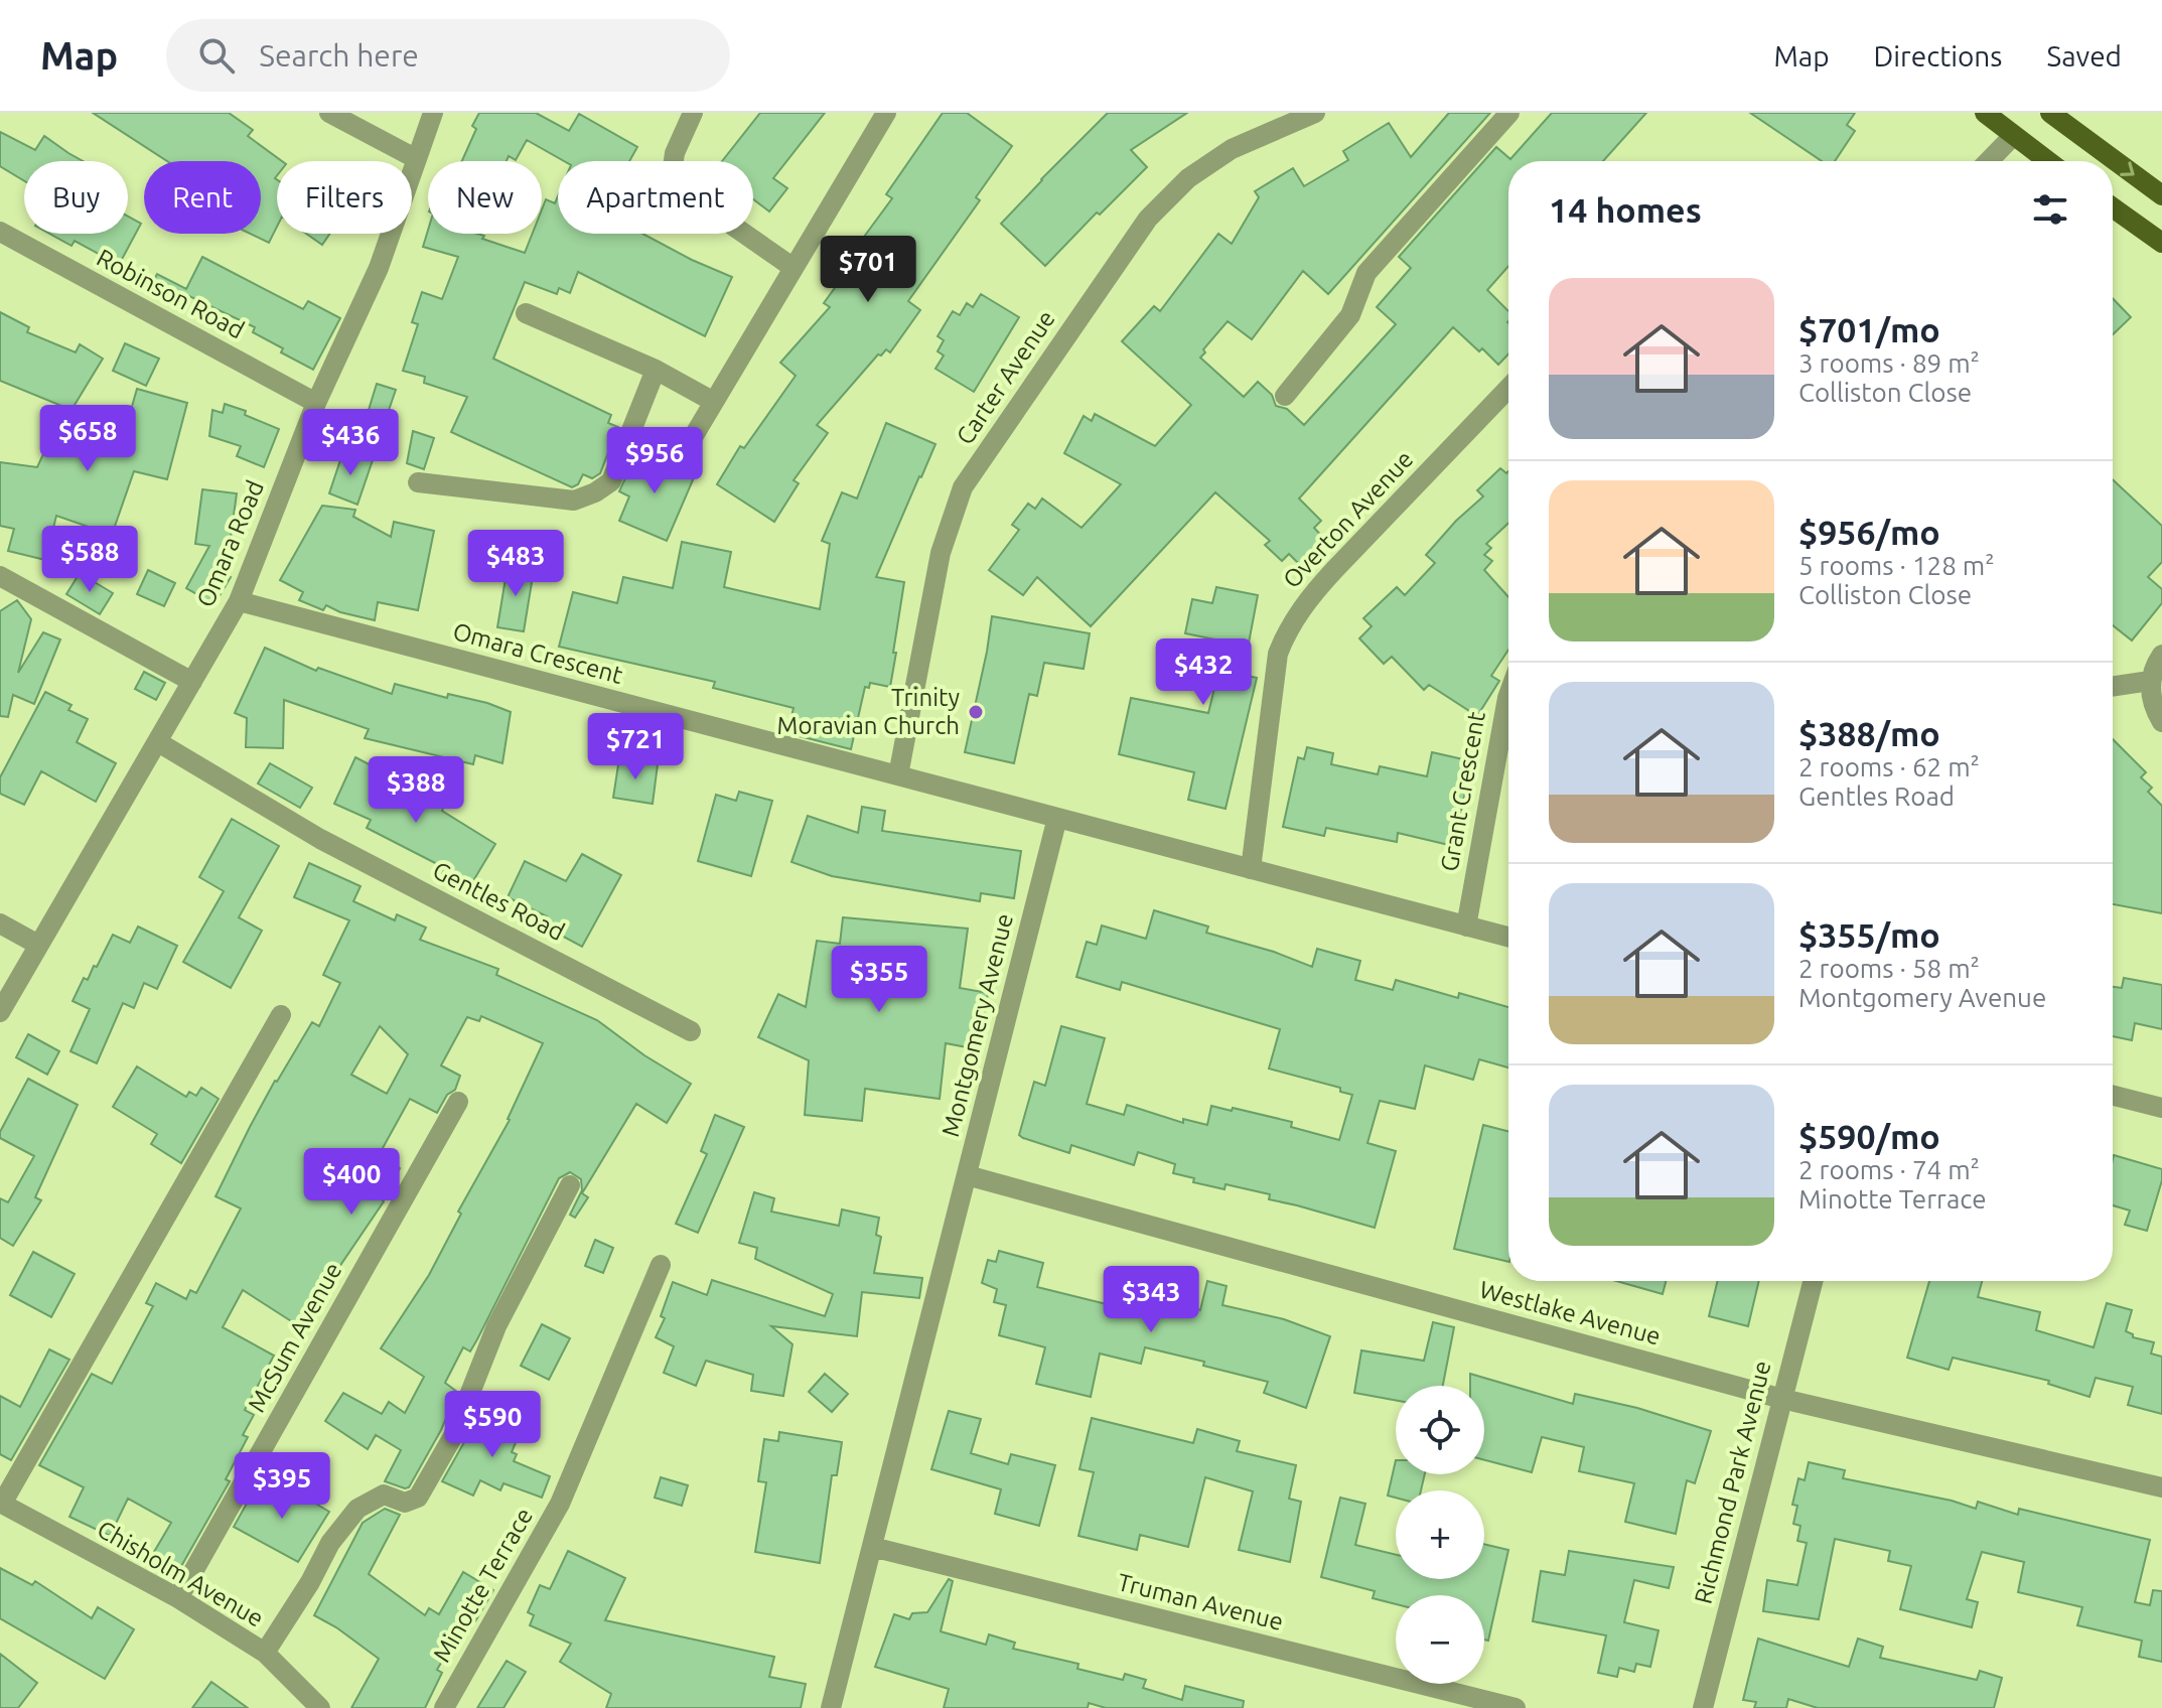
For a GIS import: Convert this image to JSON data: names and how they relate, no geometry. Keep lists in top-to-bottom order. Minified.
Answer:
{"streets":{"street":["Robinson Road","Carter Avenue","Overton Avenue","Omara Road","Omara Crescent","Grant Crescent","Gentles Road","Montgomery Avenue","Westlake Avenue","McSum Avenue","Richmond Park Avenue","Chisholm Avenue","Minotte Terrace","Truman Avenue"]},"crossings":[["Robinson Road","Omara Road"],["Carter Avenue","Omara Crescent"],["Omara Road","Omara Crescent"],["Omara Road","Gentles Road"],["Omara Crescent","Montgomery Avenue"],["Montgomery Avenue","Westlake Avenue"],["Montgomery Avenue","Truman Avenue"],["Westlake Avenue","Richmond Park Avenue"],["McSum Avenue","Chisholm Avenue"]],"places":["Trinity Moravian Church"],"page":{"header":"Map","search":"Search here","nav":["Map","Directions","Saved"],"chip":["Buy","Rent","Filters","New","Apartment"],"heading":"14 homes","price":["$701","$658","$436","$956","$588","$483","$432","$721","$388","$355","$400","$343","$590","$395"],"list":[{"name":"$701/mo","note":"3 rooms · 89 m² · Colliston Close"},{"name":"$956/mo","note":"5 rooms · 128 m² · Colliston Close"},{"name":"$388/mo","note":"2 rooms · 62 m² · Gentles Road"},{"name":"$355/mo","note":"2 rooms · 58 m² · Montgomery Avenue"},{"name":"$590/mo","note":"2 rooms · 74 m² · Minotte Terrace"}],"map_buttons":["+","−"]}}
